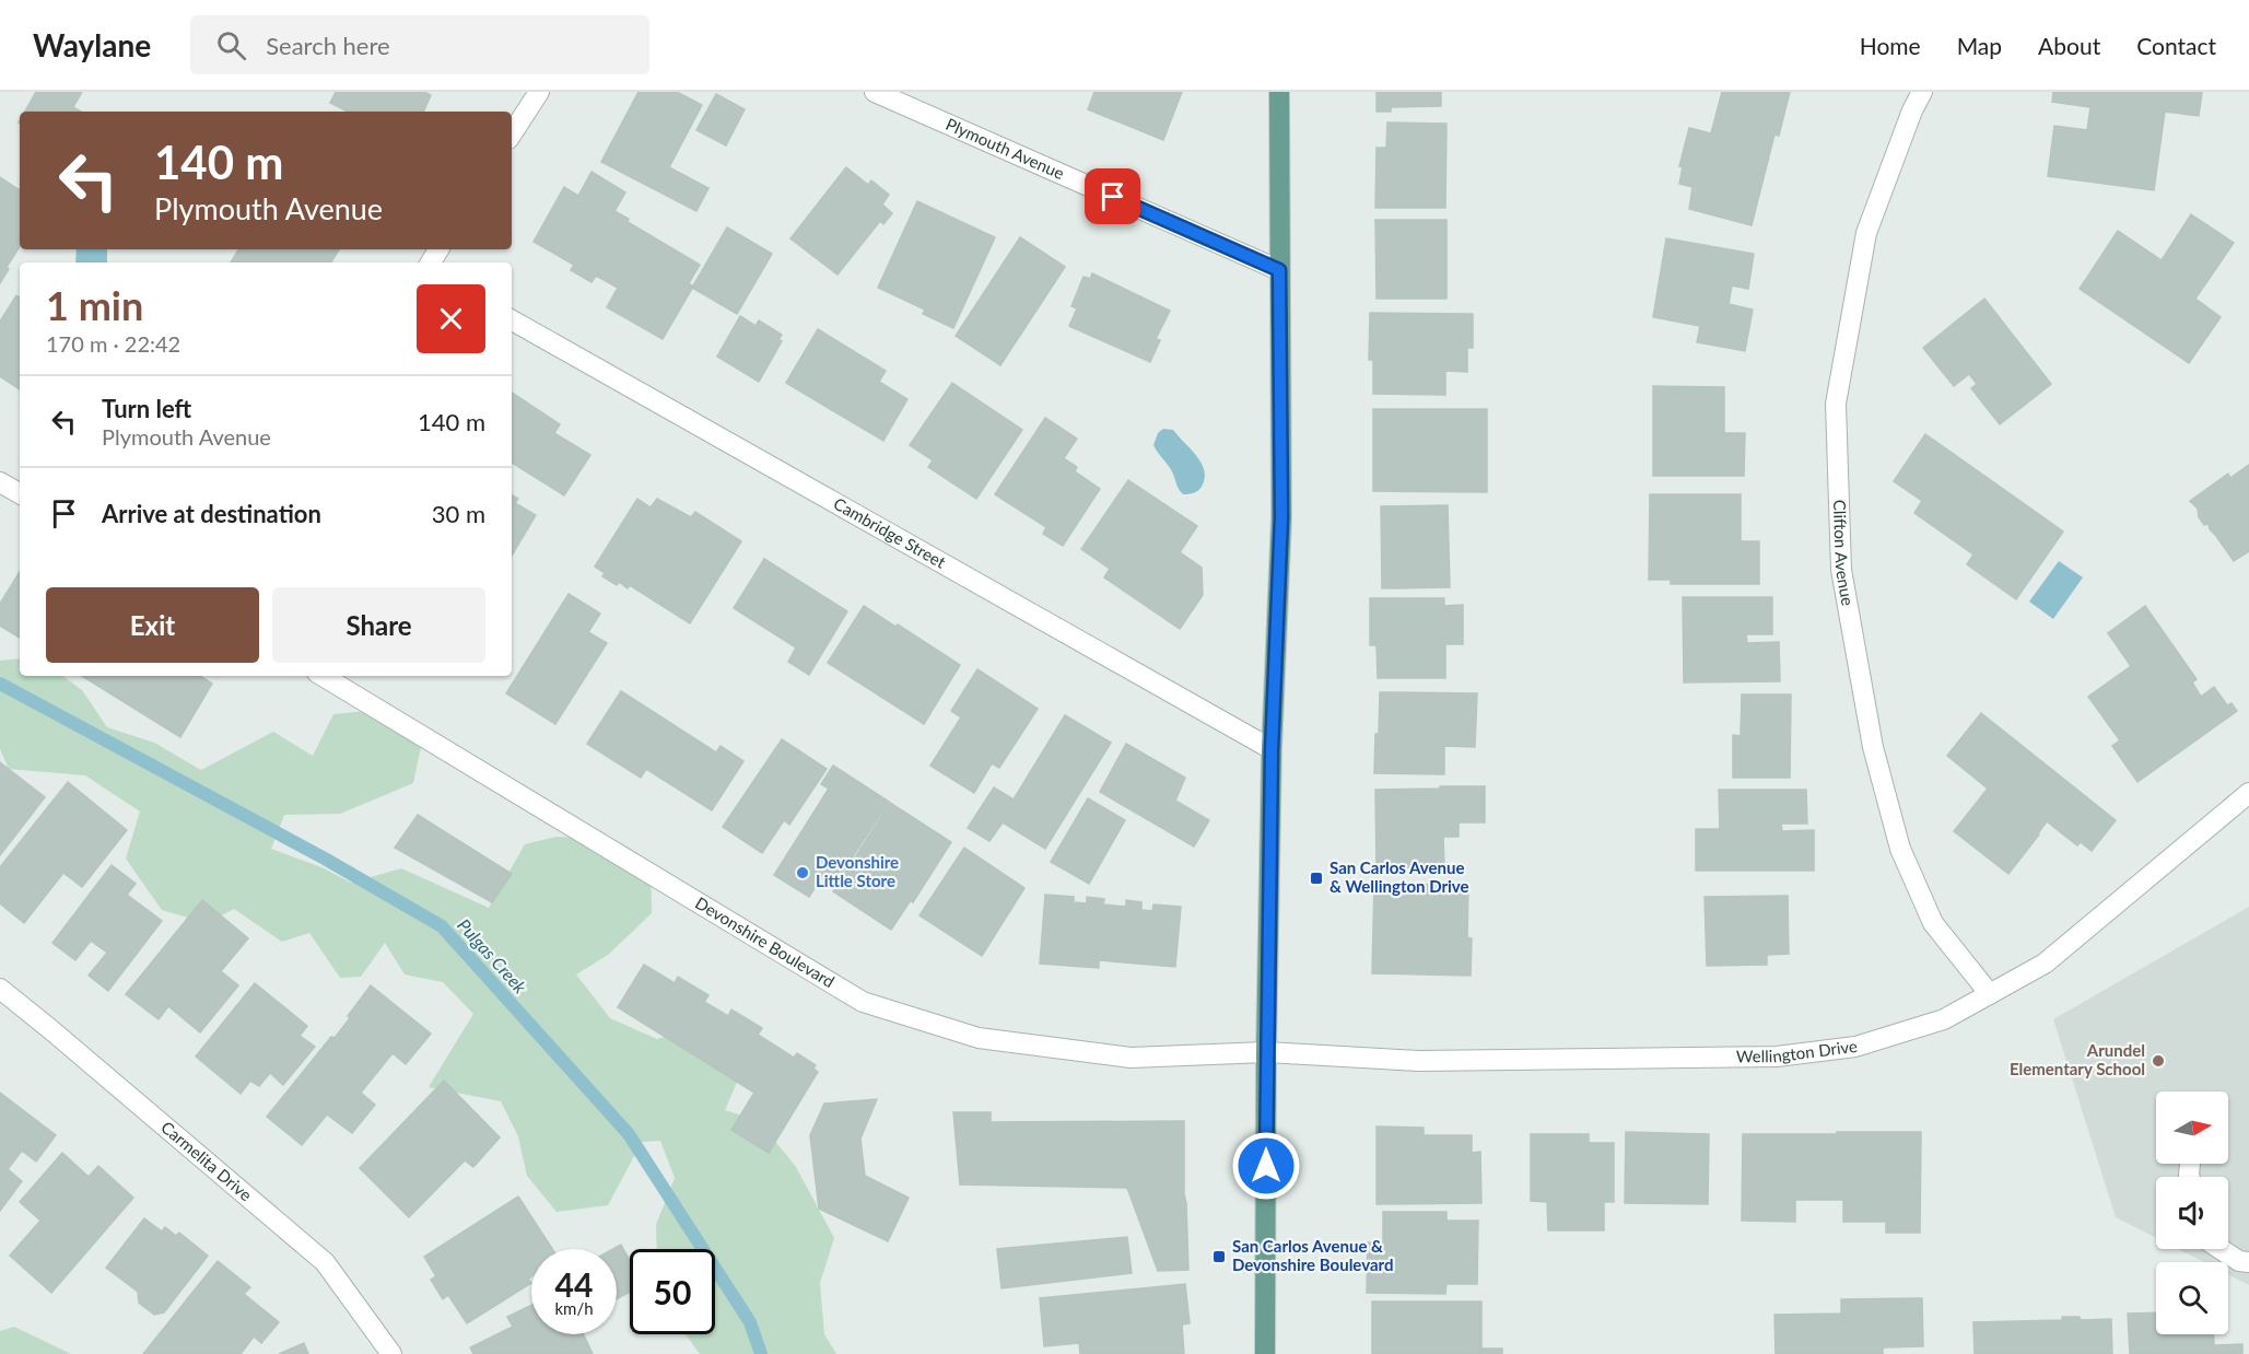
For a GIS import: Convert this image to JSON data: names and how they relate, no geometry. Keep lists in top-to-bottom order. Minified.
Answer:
{"streets":{"street":["Plymouth Avenue","Cambridge Street","Clifton Avenue","Devonshire Boulevard","Wellington Drive","Carmelita Drive"]},"crossings":[["Clifton Avenue","Wellington Drive"],["Devonshire Boulevard","Wellington Drive"]],"water":["Pulgas Creek"],"places":{"other":["Devonshire Little Store","Arundel Elementary School"],"transit":["San Carlos Avenue & Wellington Drive","San Carlos Avenue & Devonshire Boulevard"]},"north":"right","page":{"header":"Waylane","search":"Search here","nav":["Home","Map","About","Contact"],"turn":["140 m","Plymouth Avenue"],"heading":["1 min","170 m · 22:42"],"list":[{"name":"Turn left","note":"Plymouth Avenue","value":"140 m"},{"name":"Arrive at destination","value":"30 m"}],"buttons":["Exit","Share"],"speed":"44 km/h","limit":"50"}}
